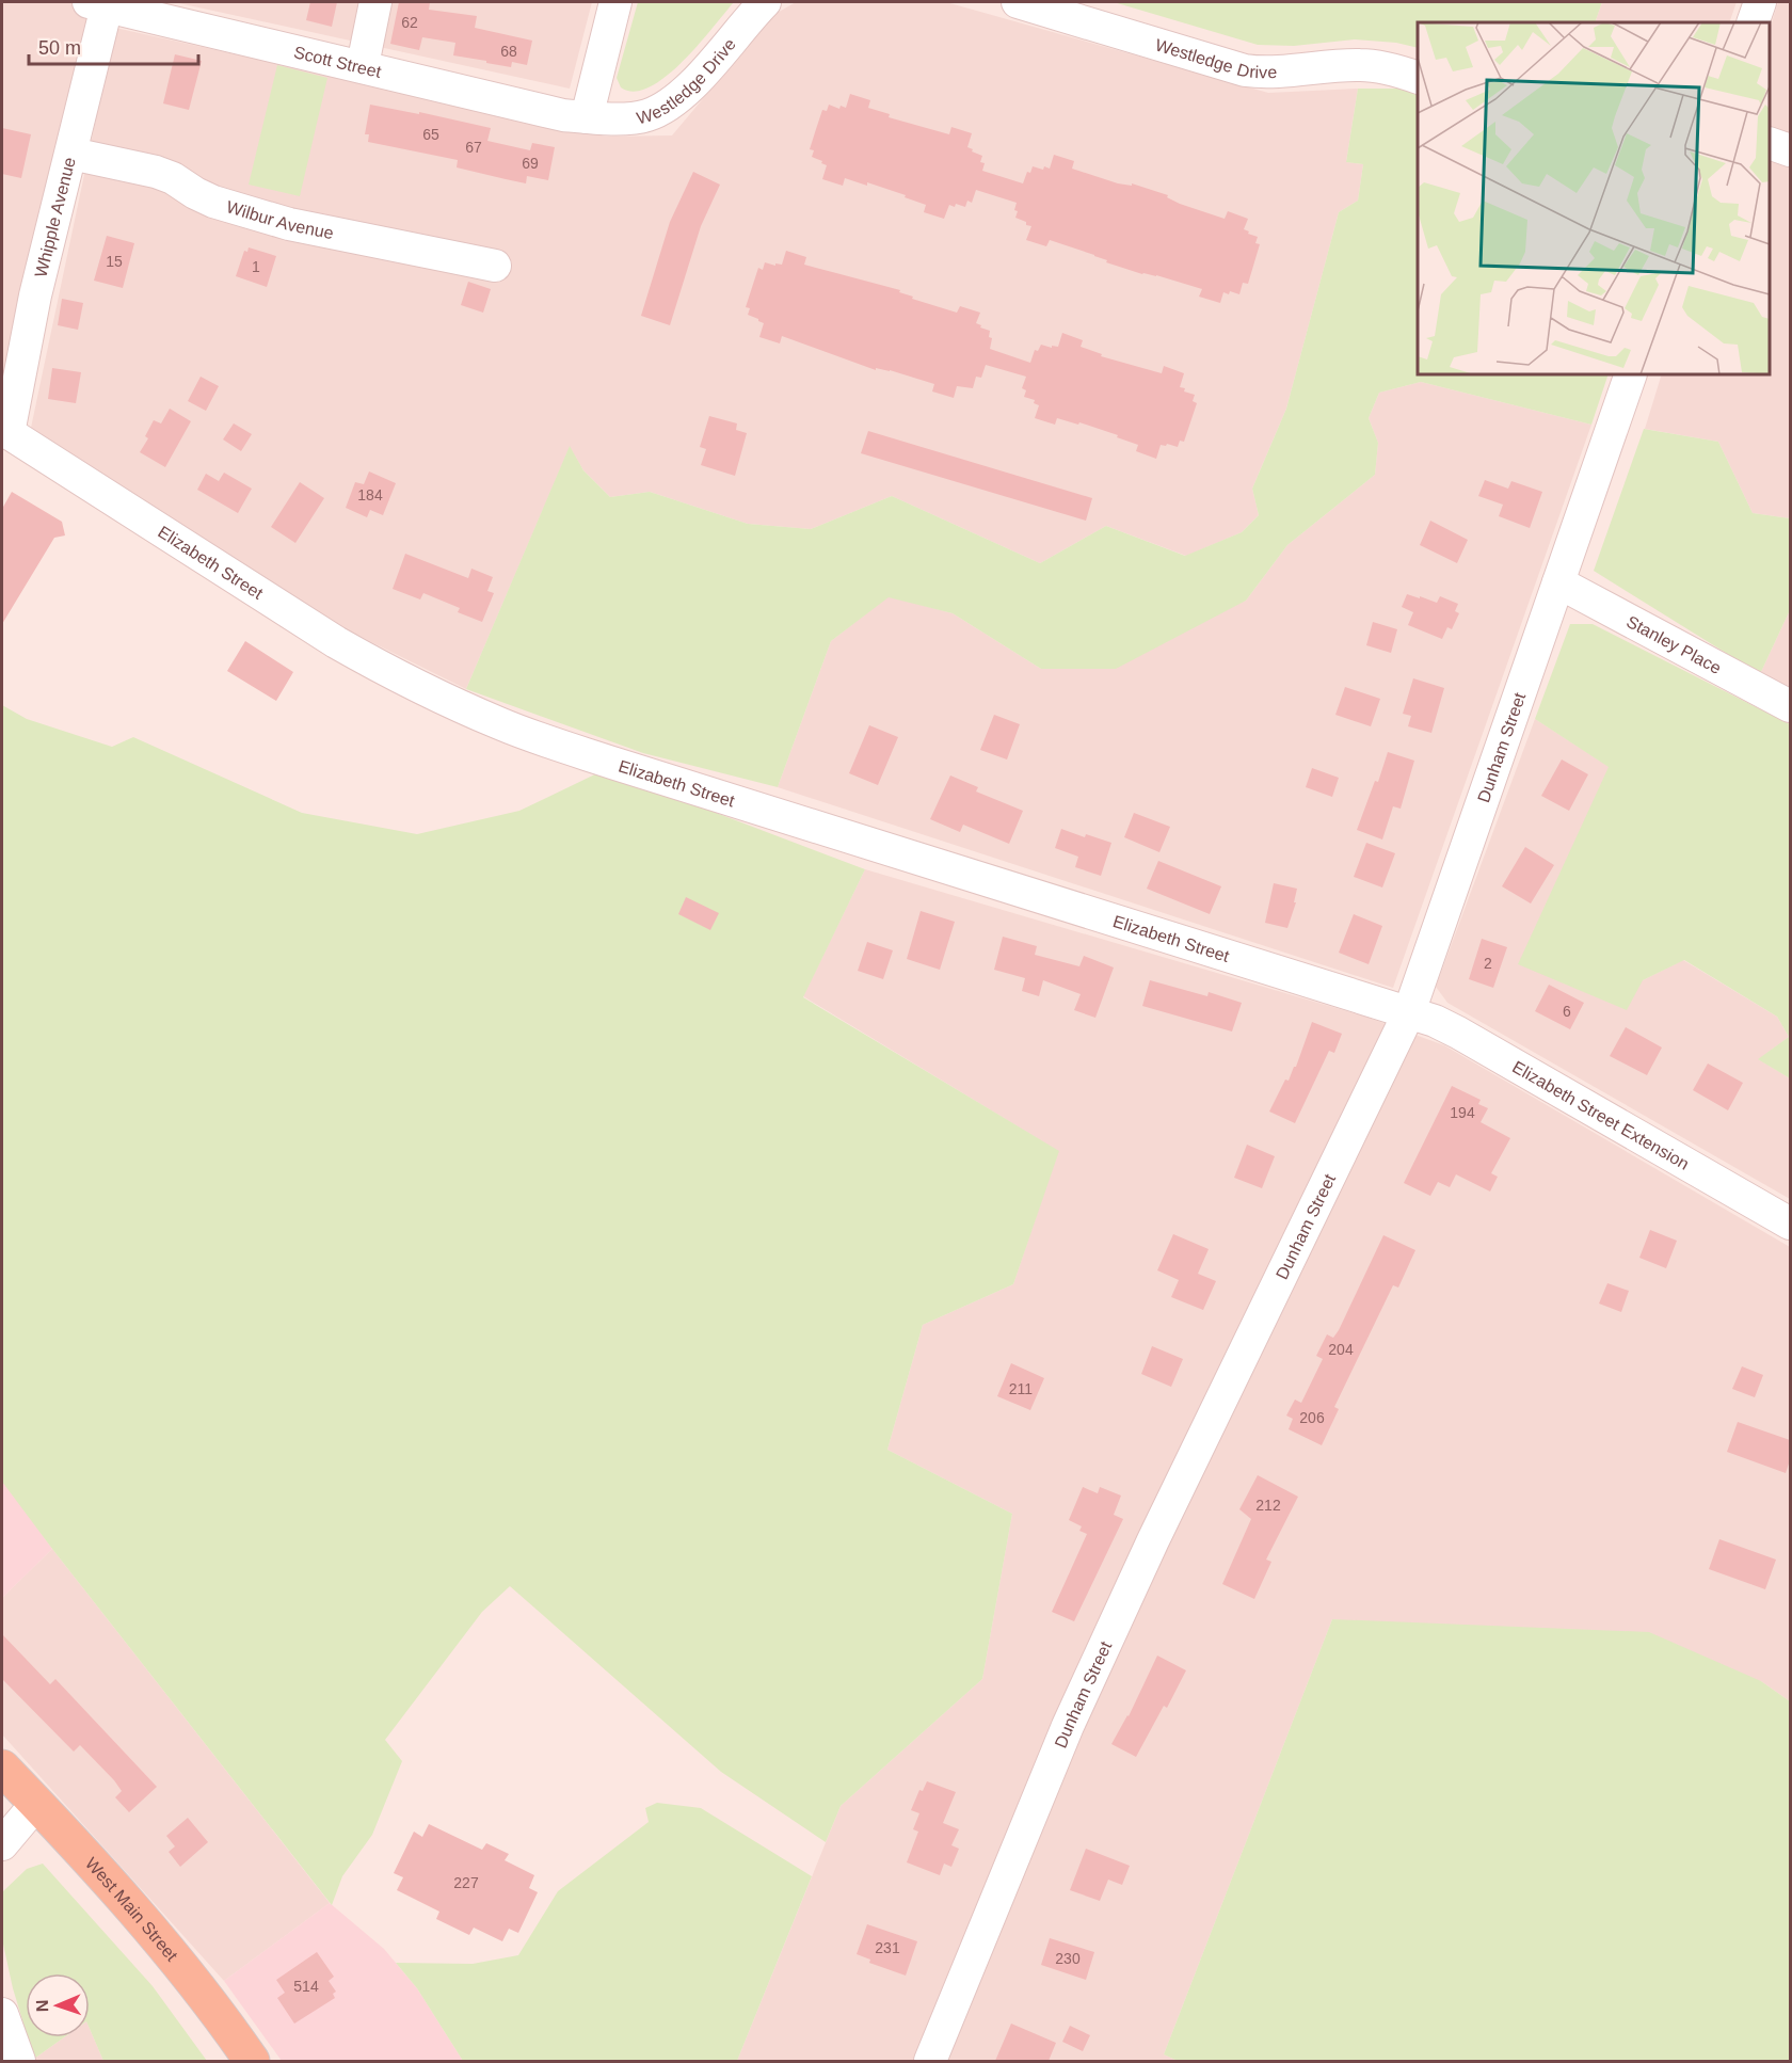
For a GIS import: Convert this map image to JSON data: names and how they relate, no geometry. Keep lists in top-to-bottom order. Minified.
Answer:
{"streets":{"main road":["West Main Street"],"street":["Westledge Drive","Scott Street","Whipple Avenue","Wilbur Avenue","Elizabeth Street","Stanley Place","Dunham Street","Elizabeth Street Extension"]},"crossings":[["Westledge Drive","Scott Street"],["Scott Street","Whipple Avenue"],["Whipple Avenue","Wilbur Avenue"],["Whipple Avenue","Elizabeth Street"],["Elizabeth Street","Dunham Street"],["Elizabeth Street","Elizabeth Street Extension"],["Stanley Place","Dunham Street"],["Dunham Street","Elizabeth Street Extension"]],"house_numbers":["62","68","65","67","69","15","1","184","2","6","194","204","211","206","212","227","231","230","514"],"scale_bar":"50 m","north":"left"}
